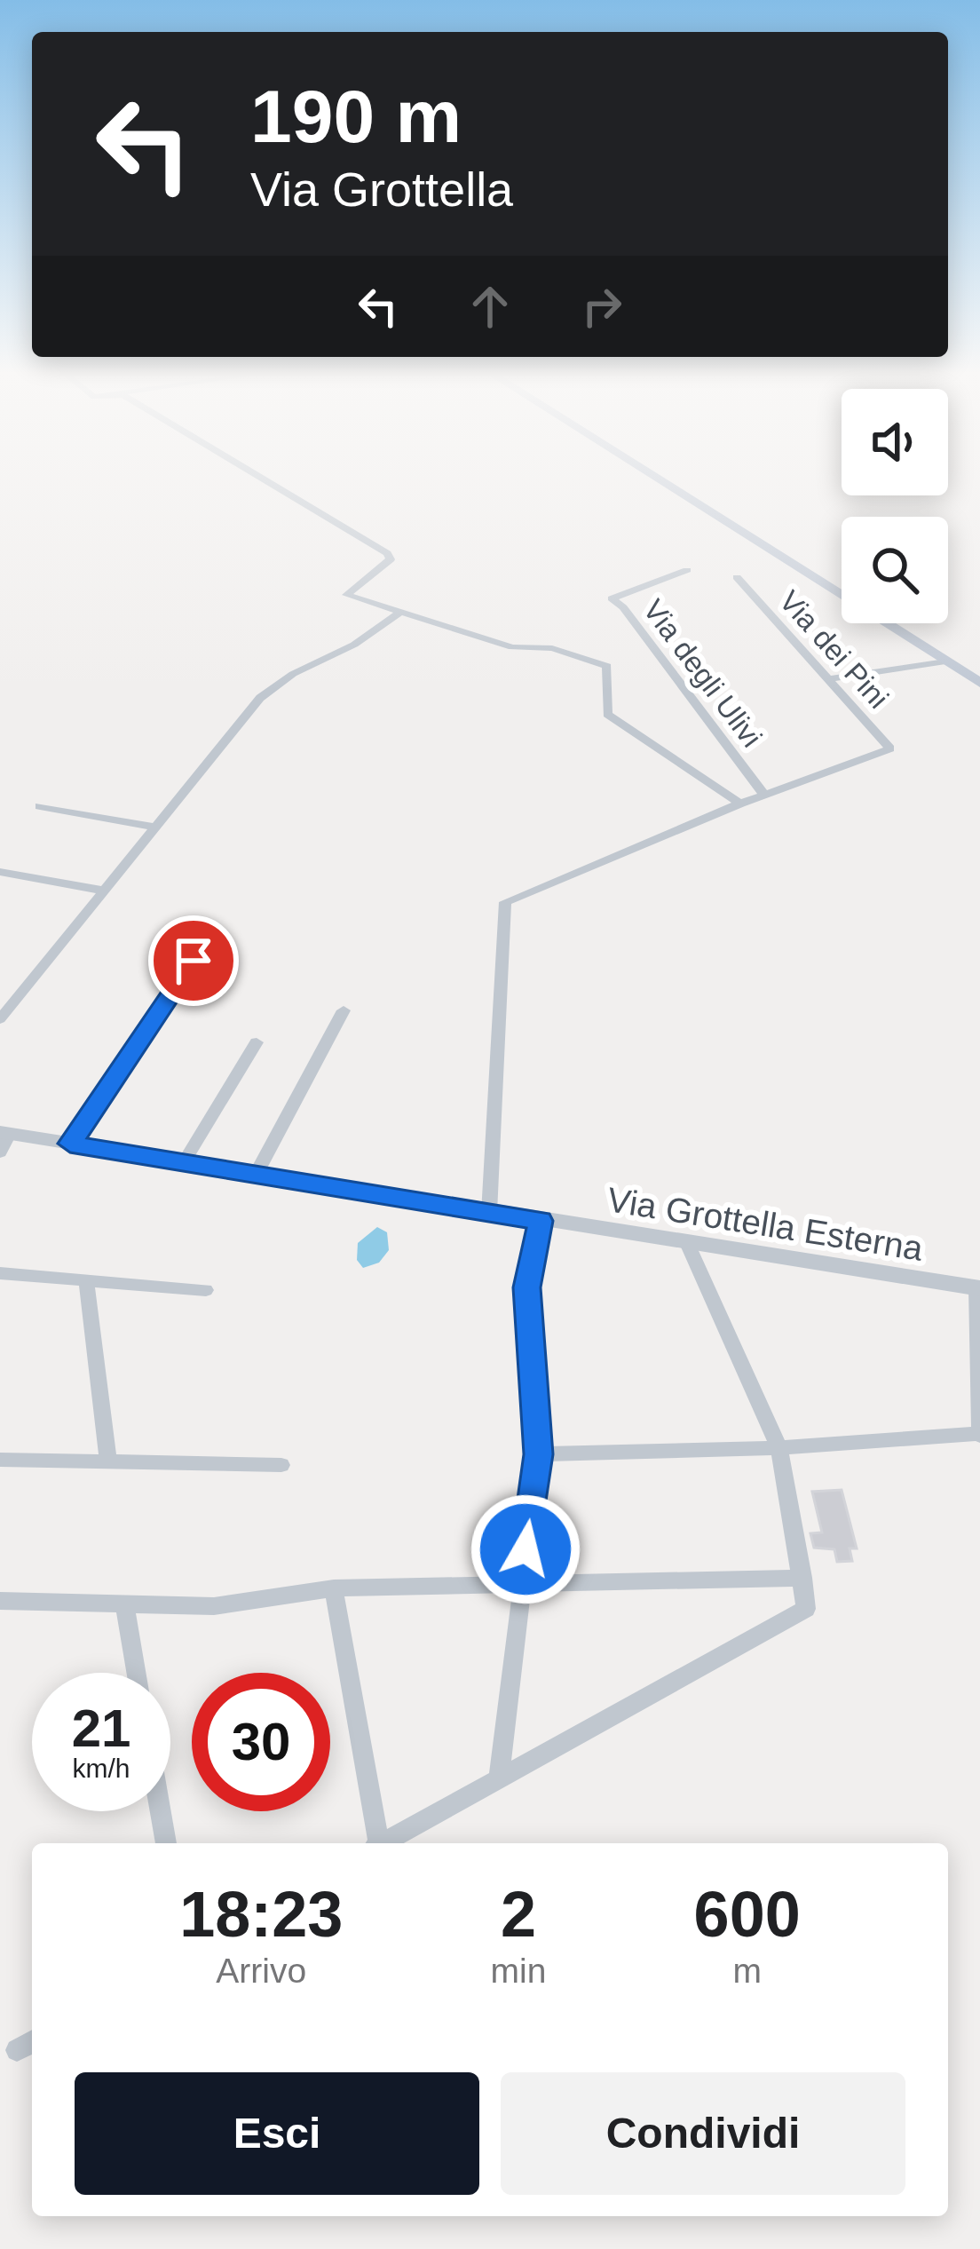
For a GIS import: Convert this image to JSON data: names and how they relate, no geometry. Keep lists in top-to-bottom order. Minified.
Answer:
{"streets":{"street":["Via dei Pini","Via degli Ulivi","Via Grottella Esterna"]},"crossings":[["Via dei Pini","Via degli Ulivi"]],"page":{"turn":["190 m","Via Grottella"],"speed":"21 km/h","limit":"30","eta":["18:23","Arrivo","2","min","600","m"],"buttons":["Esci","Condividi"]}}
